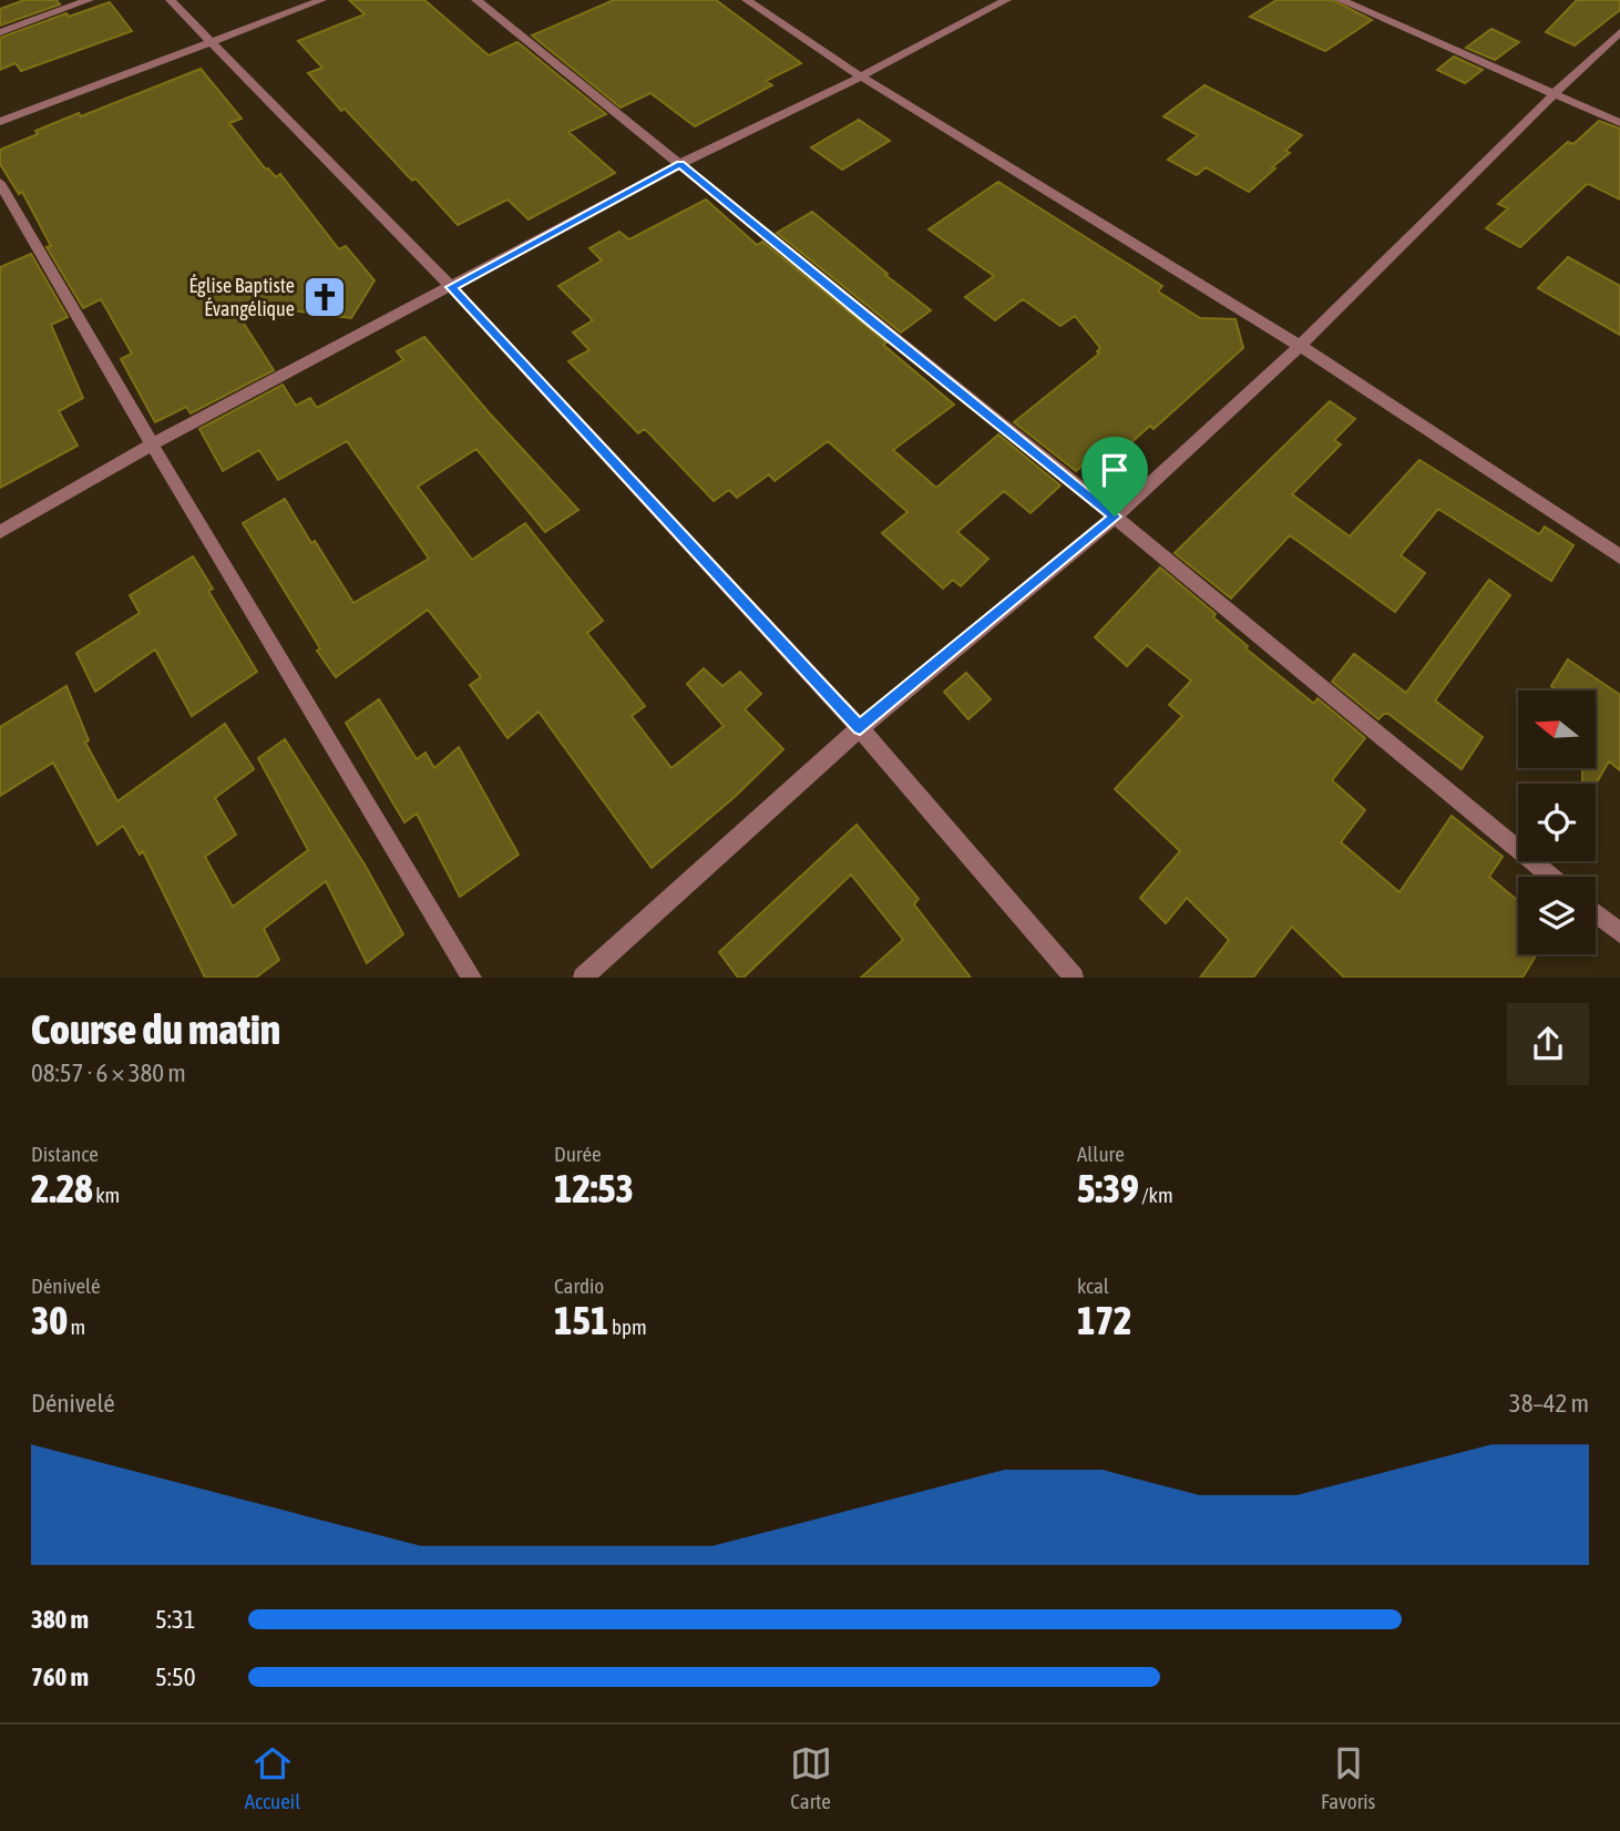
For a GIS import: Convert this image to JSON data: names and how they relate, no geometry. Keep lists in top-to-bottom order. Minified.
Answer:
{"places":{"church":["Église Baptiste Évangélique"]},"north":"left","page":{"heading":["Course du matin","08:57 · 6 × 380 m"],"stats":[["Distance","2.28 km"],["Durée","12:53"],["Allure","5:39 /km"],["Dénivelé","30 m"],["Cardio","151 bpm"],["kcal","172"]],"chart":["Dénivelé","38–42 m"],"list":[{"name":"380 m","note":"5:31"},{"name":"760 m","note":"5:50"}],"tabs":["Accueil","Carte","Favoris"]}}
